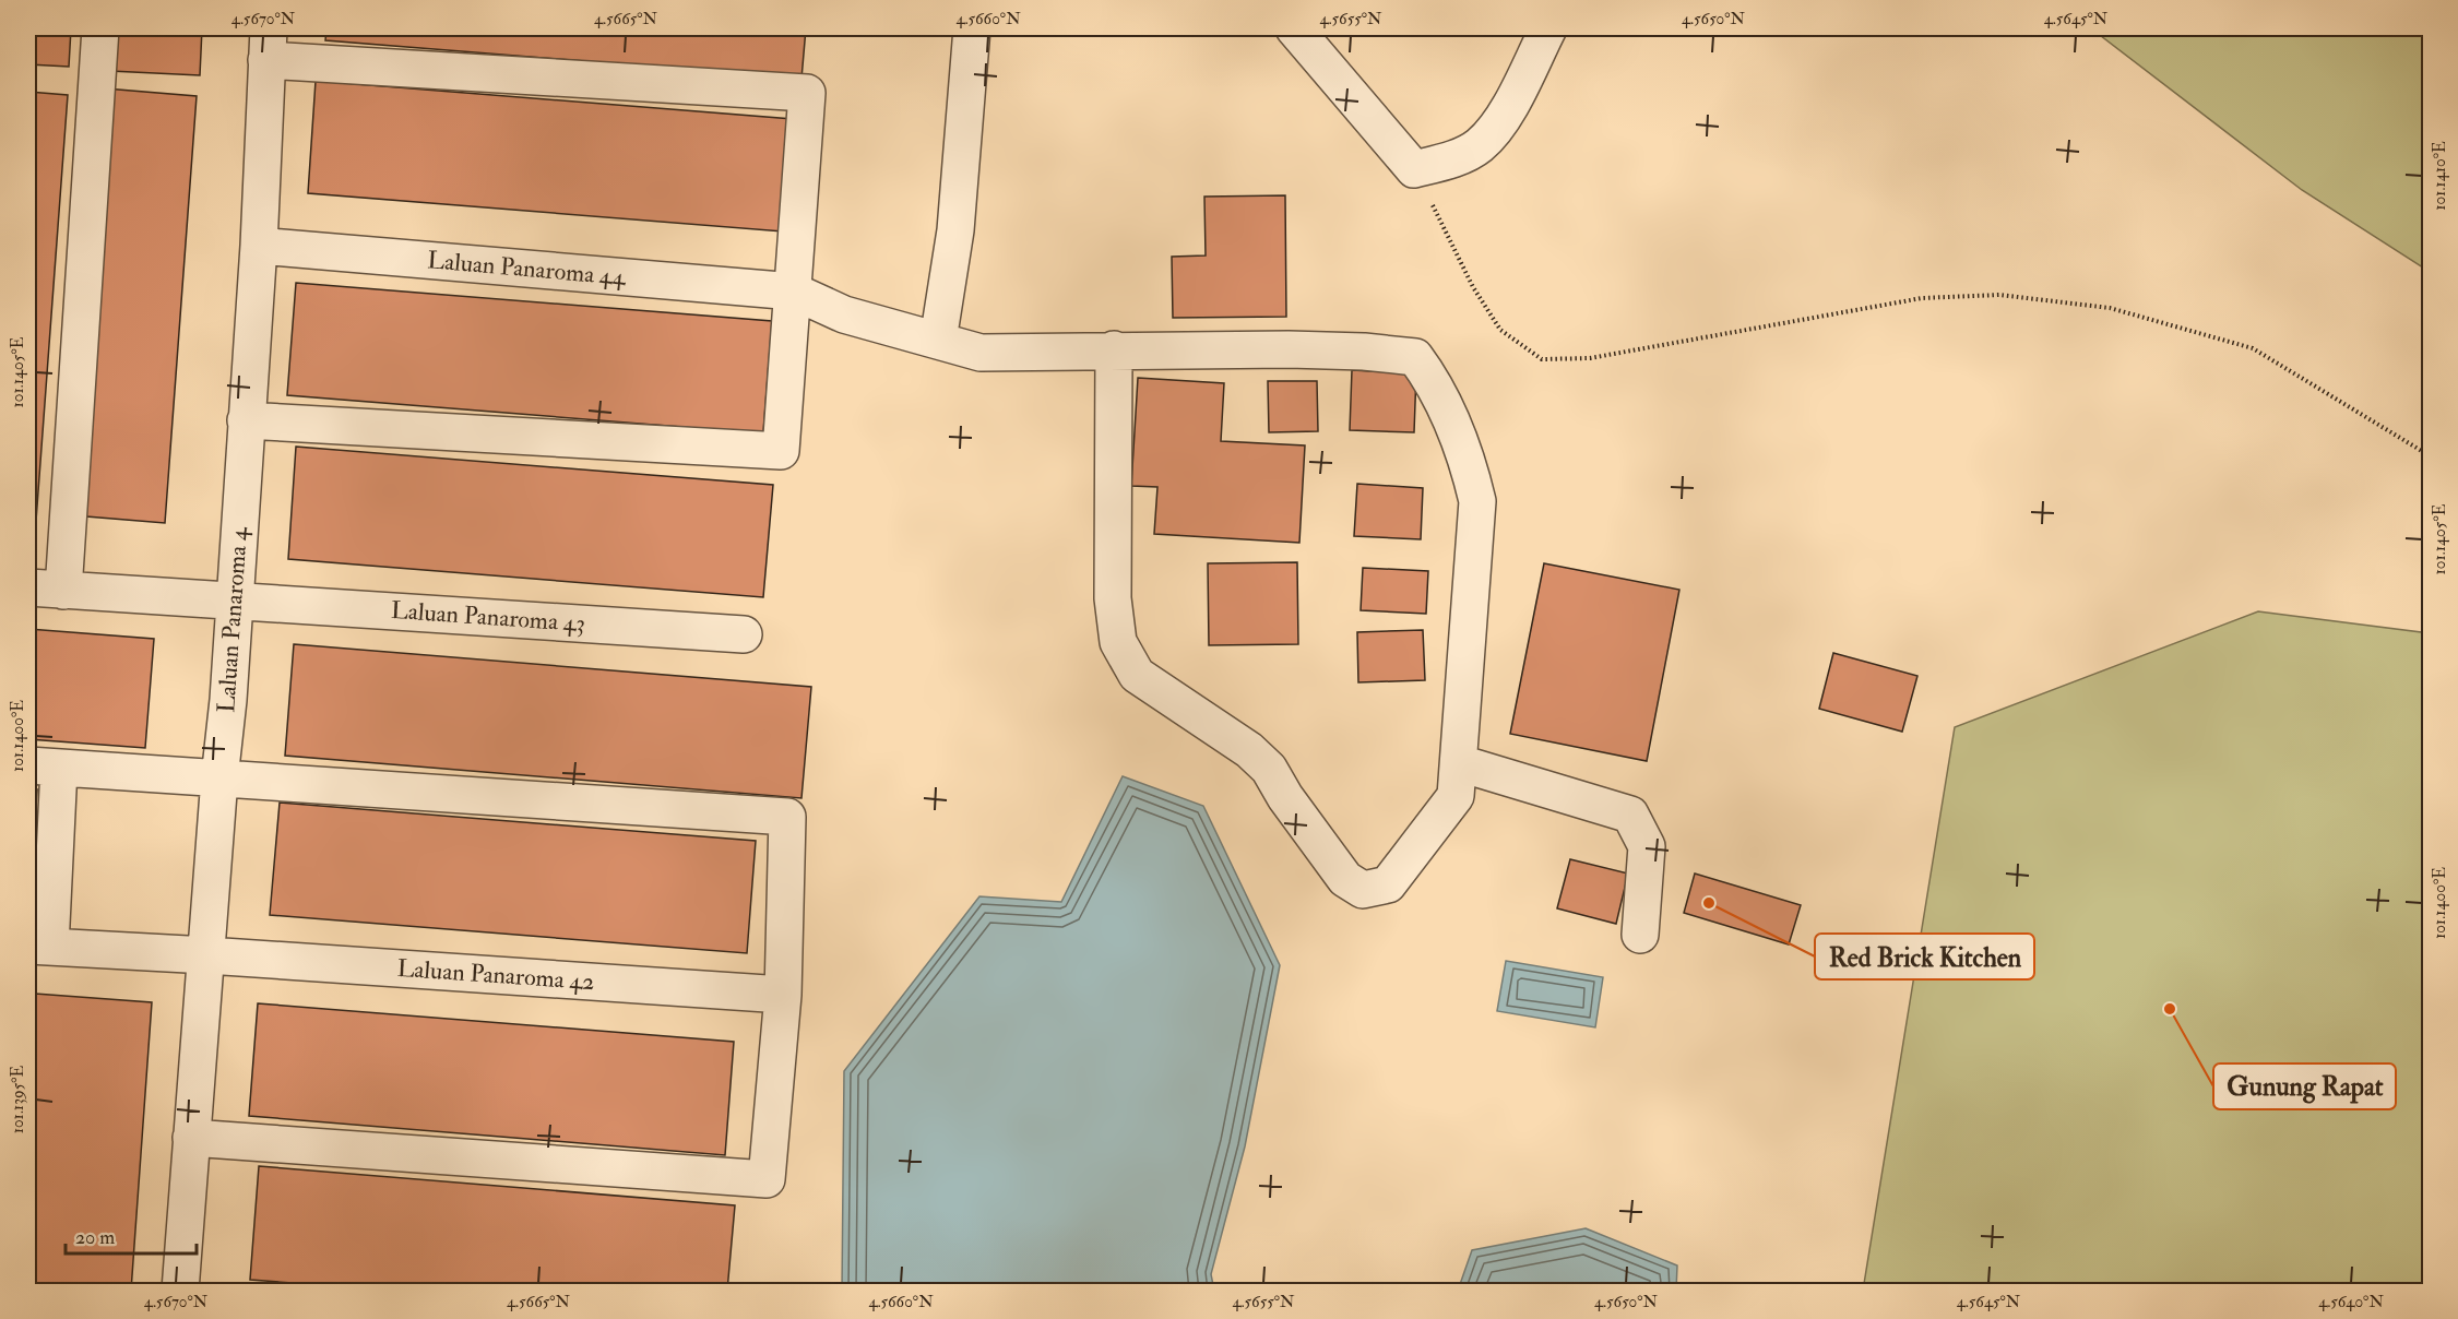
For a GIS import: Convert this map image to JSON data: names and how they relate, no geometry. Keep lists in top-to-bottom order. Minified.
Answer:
{"streets":{"street":["Laluan Panaroma 44","Laluan Panaroma 43","Laluan Panaroma 4","Laluan Panaroma 42"]},"crossings":[["Laluan Panaroma 44","Laluan Panaroma 4"],["Laluan Panaroma 43","Laluan Panaroma 4"],["Laluan Panaroma 4","Laluan Panaroma 42"]],"places":["Red Brick Kitchen","Gunung Rapat"],"scale_bar":"20 m","coordinates":["4.5670°N","4.5665°N","4.5660°N","4.5655°N","4.5650°N","4.5645°N","101.1410°E","101.1405°E","101.1400°E","101.1395°E","4.5640°N"]}
